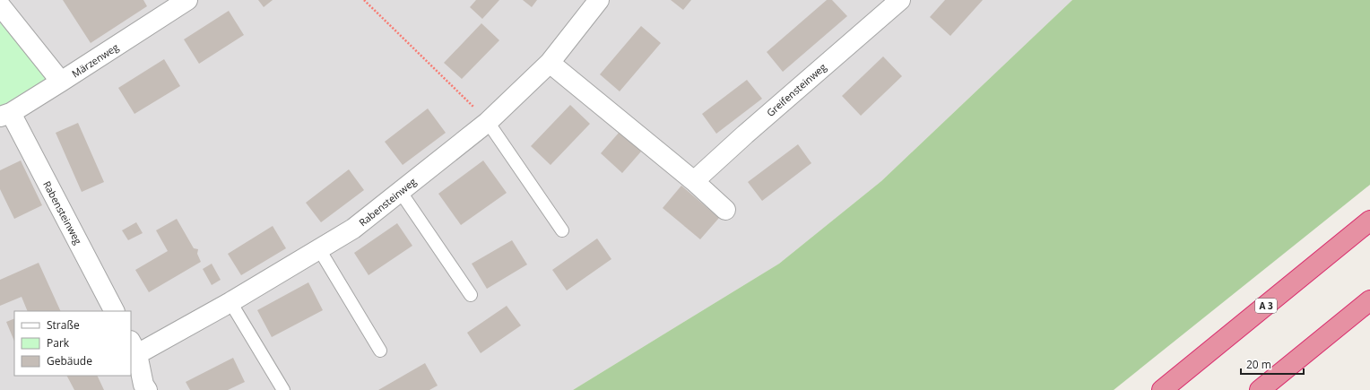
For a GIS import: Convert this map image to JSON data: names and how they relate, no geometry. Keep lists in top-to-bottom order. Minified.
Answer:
{"streets":{"highway":["A 3"],"street":["Märzenweg","Greifensteinweg","Rabensteinweg"]},"crossings":[["Märzenweg","Rabensteinweg"]],"legend":["Straße","Park","Gebäude"],"scale_bar":"20 m"}
